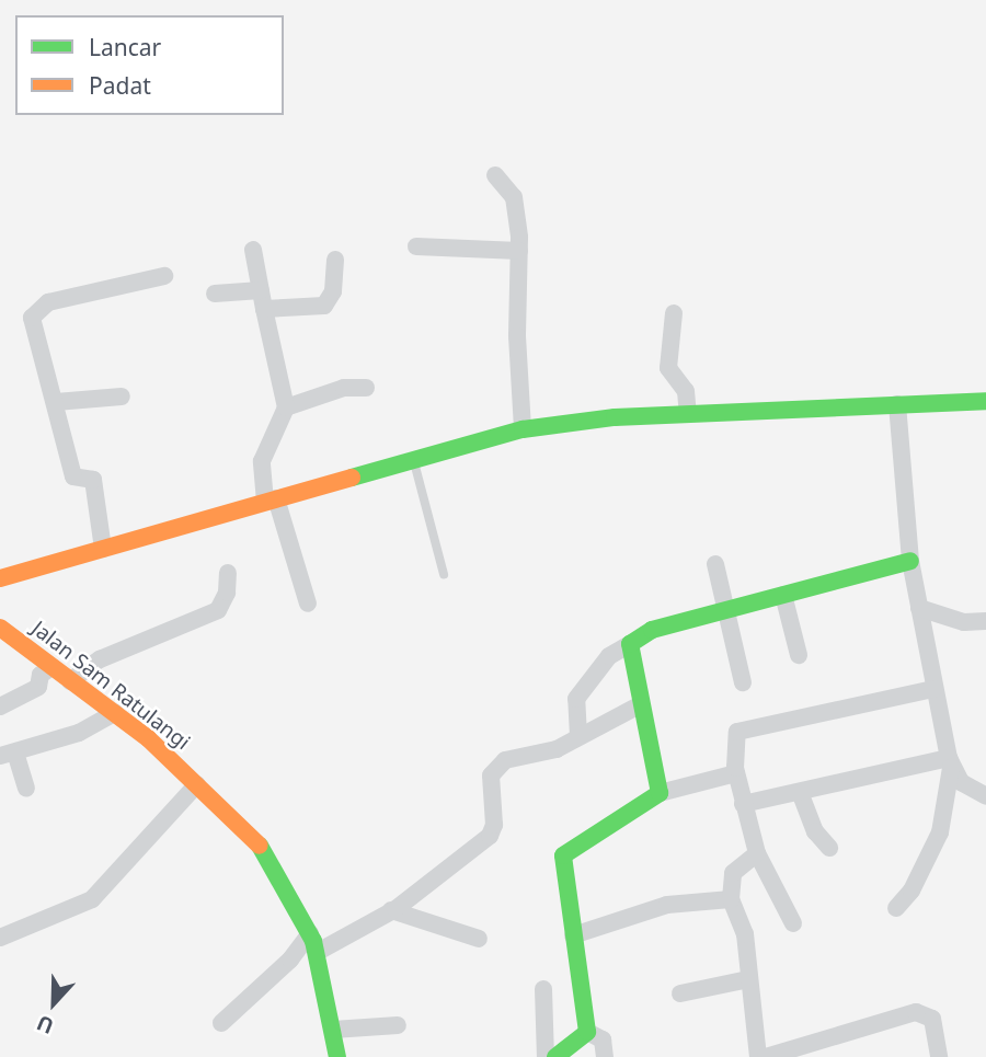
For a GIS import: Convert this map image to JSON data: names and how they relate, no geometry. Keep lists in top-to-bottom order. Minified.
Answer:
{"streets":{"street":["Jalan Sam Ratulangi"]},"legend":["Lancar","Padat"],"north":"bottom"}
